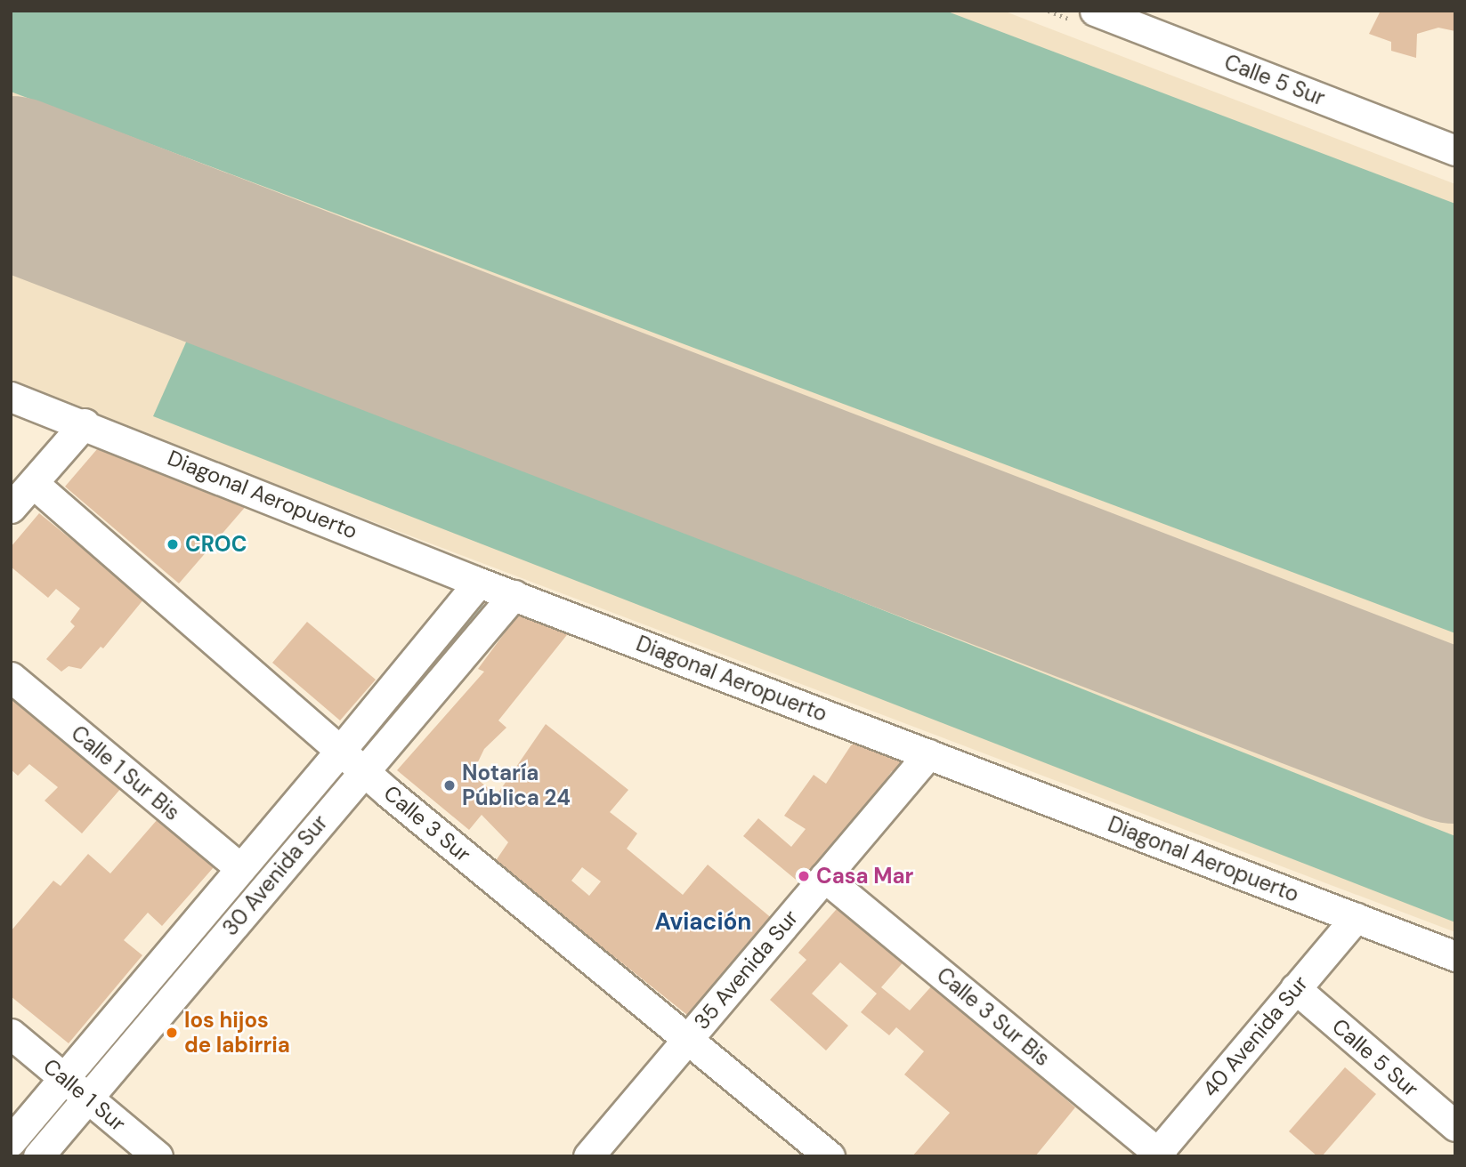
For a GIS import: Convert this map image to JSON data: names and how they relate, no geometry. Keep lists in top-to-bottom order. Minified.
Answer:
{"streets":{"street":["Calle 5 Sur","Diagonal Aeropuerto","Calle 1 Sur Bis","Calle 3 Sur","30 Avenida Sur","35 Avenida Sur","Calle 3 Sur Bis","40 Avenida Sur","Calle 1 Sur"]},"crossings":[["Calle 5 Sur","40 Avenida Sur"],["Diagonal Aeropuerto","30 Avenida Sur"],["Diagonal Aeropuerto","35 Avenida Sur"],["Diagonal Aeropuerto","40 Avenida Sur"],["Calle 1 Sur Bis","30 Avenida Sur"],["Calle 3 Sur","30 Avenida Sur"],["Calle 3 Sur","35 Avenida Sur"],["30 Avenida Sur","Calle 1 Sur"],["35 Avenida Sur","Calle 3 Sur Bis"],["Calle 3 Sur Bis","40 Avenida Sur"]],"districts":["Aviación"],"places":["CROC","Notaría Pública 24","Casa Mar","los hijos de labirria"]}
